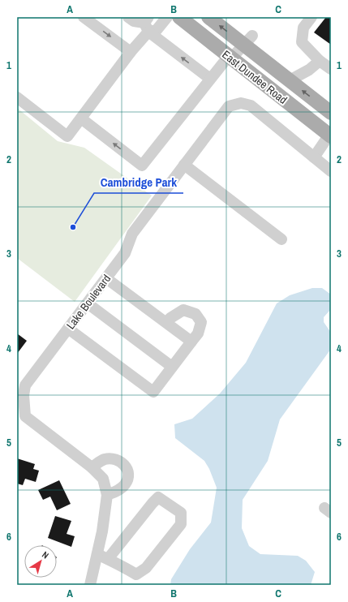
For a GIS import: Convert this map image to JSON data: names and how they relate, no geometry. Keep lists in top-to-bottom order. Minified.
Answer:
{"streets":{"main road":["East Dundee Road"],"street":["Lake Boulevard"]},"places":["Cambridge Park"],"north":"top right","grid":{"columns":["A","B","C"],"rows":["1","2","3","4","5","6"]}}
